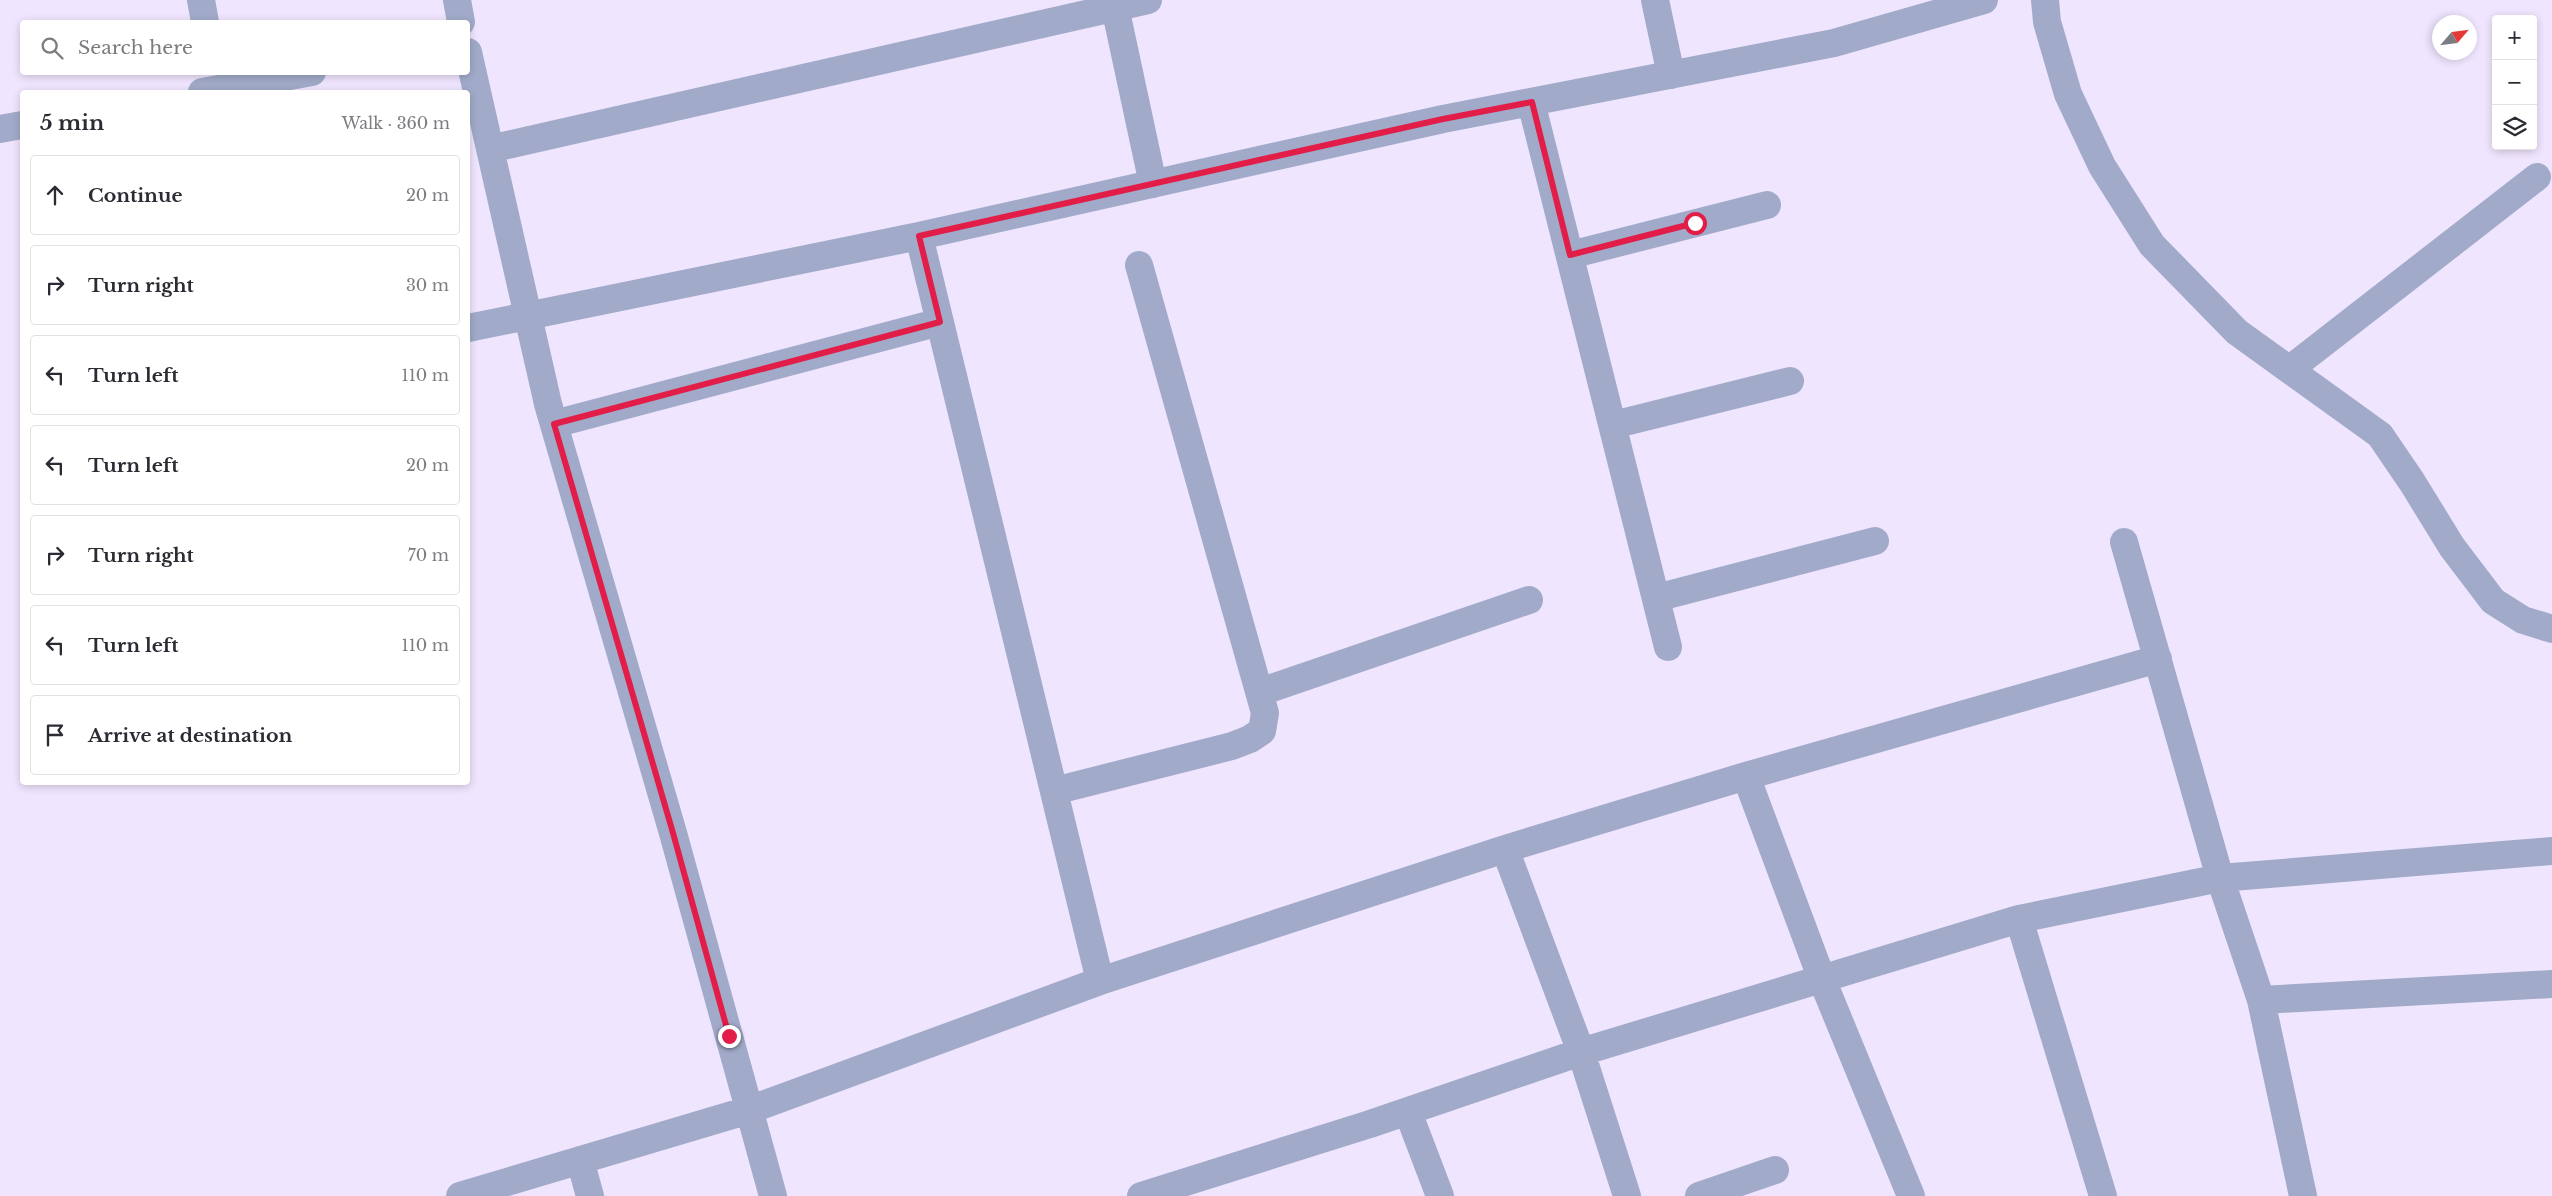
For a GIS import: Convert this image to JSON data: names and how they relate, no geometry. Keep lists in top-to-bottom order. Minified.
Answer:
{"north":"top right","page":{"map_buttons":["+","−"],"search":"Search here","heading":["5 min","Walk · 360 m"],"list":[["Continue","20 m"],["Turn right","30 m"],["Turn left","110 m"],["Turn left","20 m"],["Turn right","70 m"],["Turn left","110 m"],"Arrive at destination"]}}
